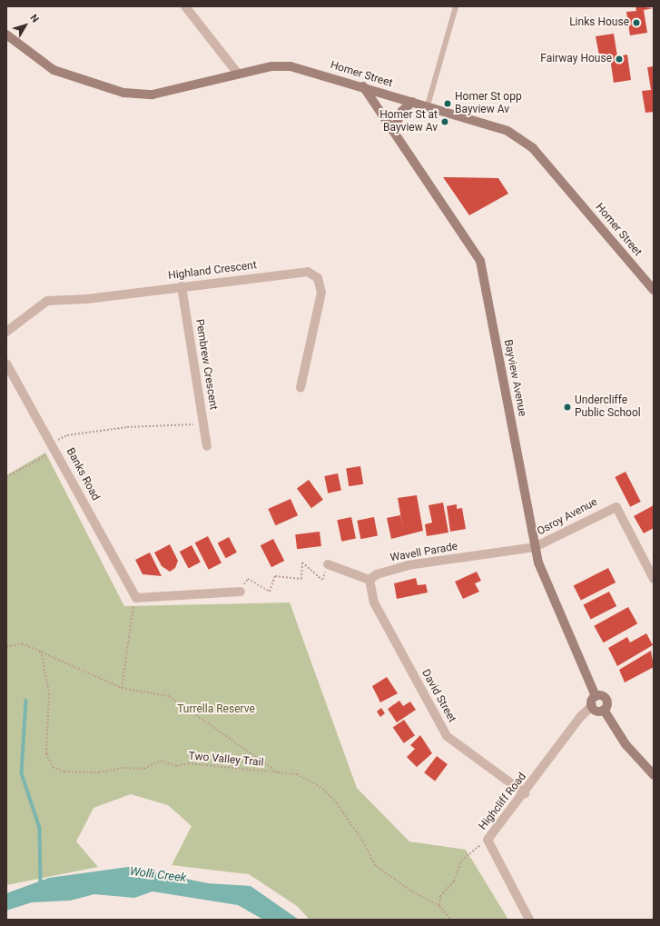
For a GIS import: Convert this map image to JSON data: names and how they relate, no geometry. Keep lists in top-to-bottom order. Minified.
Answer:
{"streets":{"main road":["Homer Street","Bayview Avenue"],"street":["Highland Crescent","Pembrew Crescent","Banks Road","Osroy Avenue","Wavell Parade","David Street","Highcliff Road"],"path":["Two Valley Trail"]},"crossings":[["Homer Street","Bayview Avenue"],["Highland Crescent","Pembrew Crescent"],["Bayview Avenue","Osroy Avenue"],["Bayview Avenue","Wavell Parade"],["Bayview Avenue","Highcliff Road"],["Osroy Avenue","Wavell Parade"],["Wavell Parade","David Street"],["David Street","Highcliff Road"]],"water":["Wolli Creek"],"parks":["Turrella Reserve"],"places":["Links House","Fairway House","Homer St opp Bayview Av","Homer St at Bayview Av","Undercliffe Public School"],"north":"top right"}
